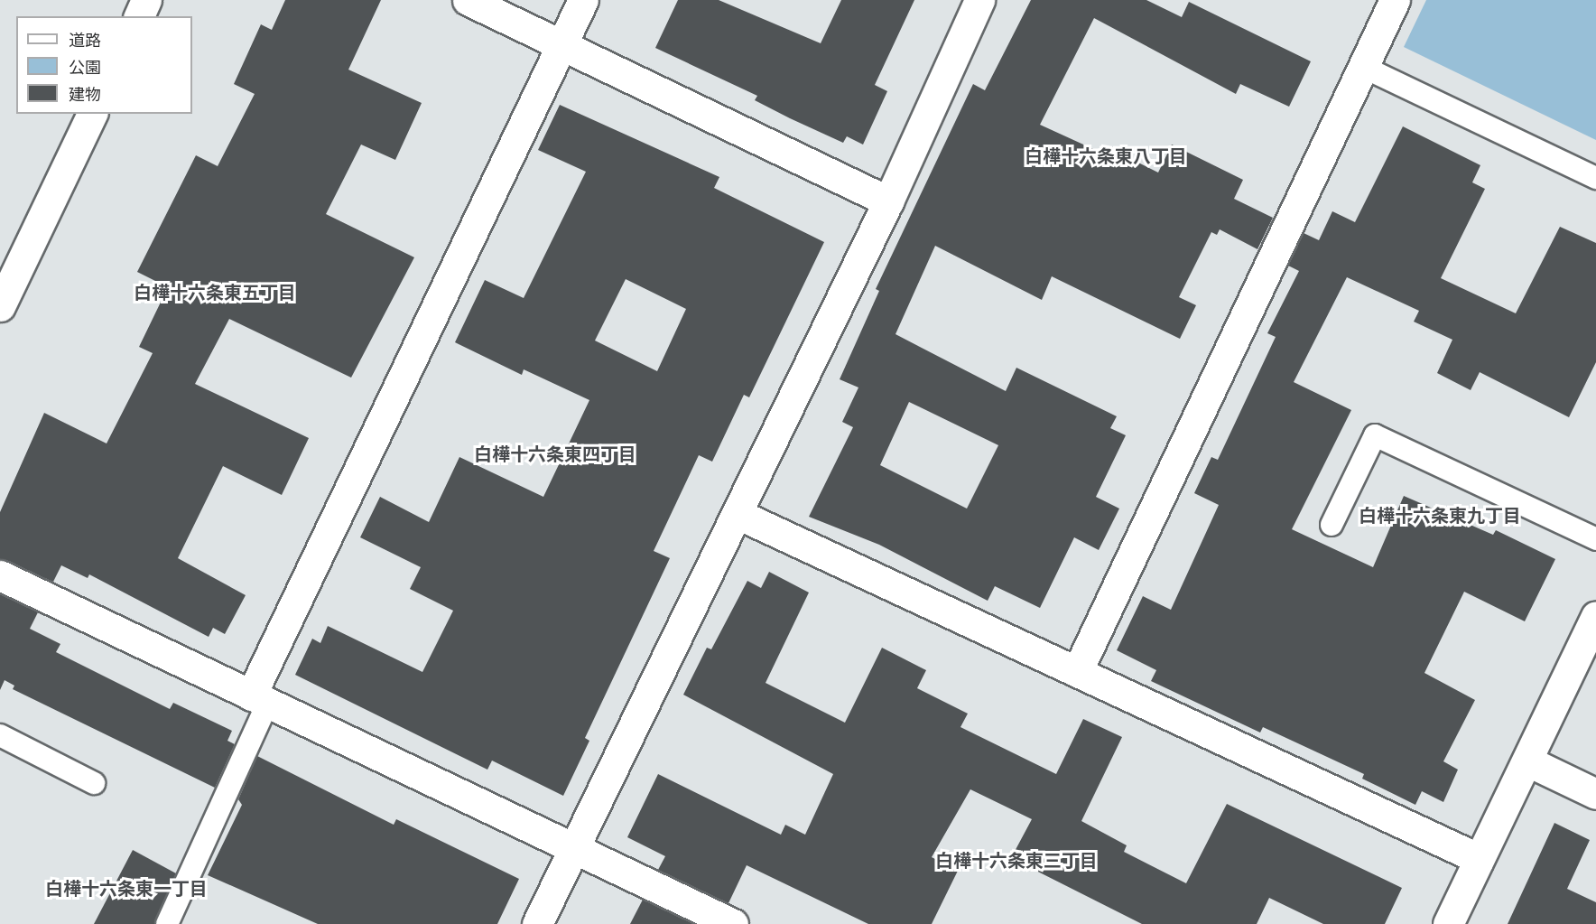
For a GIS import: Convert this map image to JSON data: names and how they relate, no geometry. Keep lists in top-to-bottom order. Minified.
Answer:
{"districts":["白樺十六条東八丁目","白樺十六条東五丁目","白樺十六条東四丁目","白樺十六条東九丁目","白樺十六条東三丁目","白樺十六条東一丁目"],"legend":["道路","公園","建物"]}
